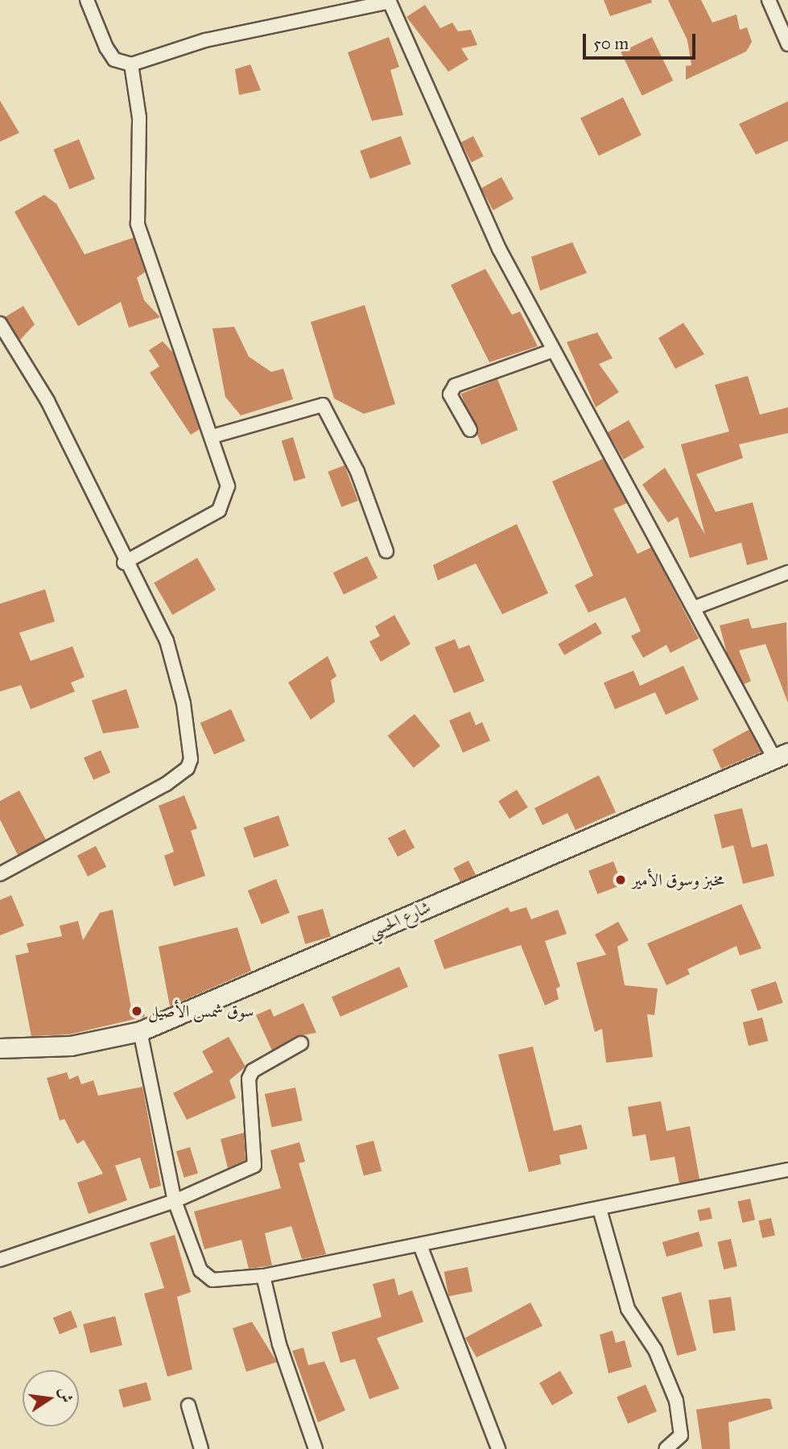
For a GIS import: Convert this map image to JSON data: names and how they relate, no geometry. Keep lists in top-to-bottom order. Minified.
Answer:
{"streets":{"street":["شارع الحسي"]},"places":["مخبز وسوق الأمير","سوق شمس الأصيل"],"scale_bar":"50 m","north":"right"}
